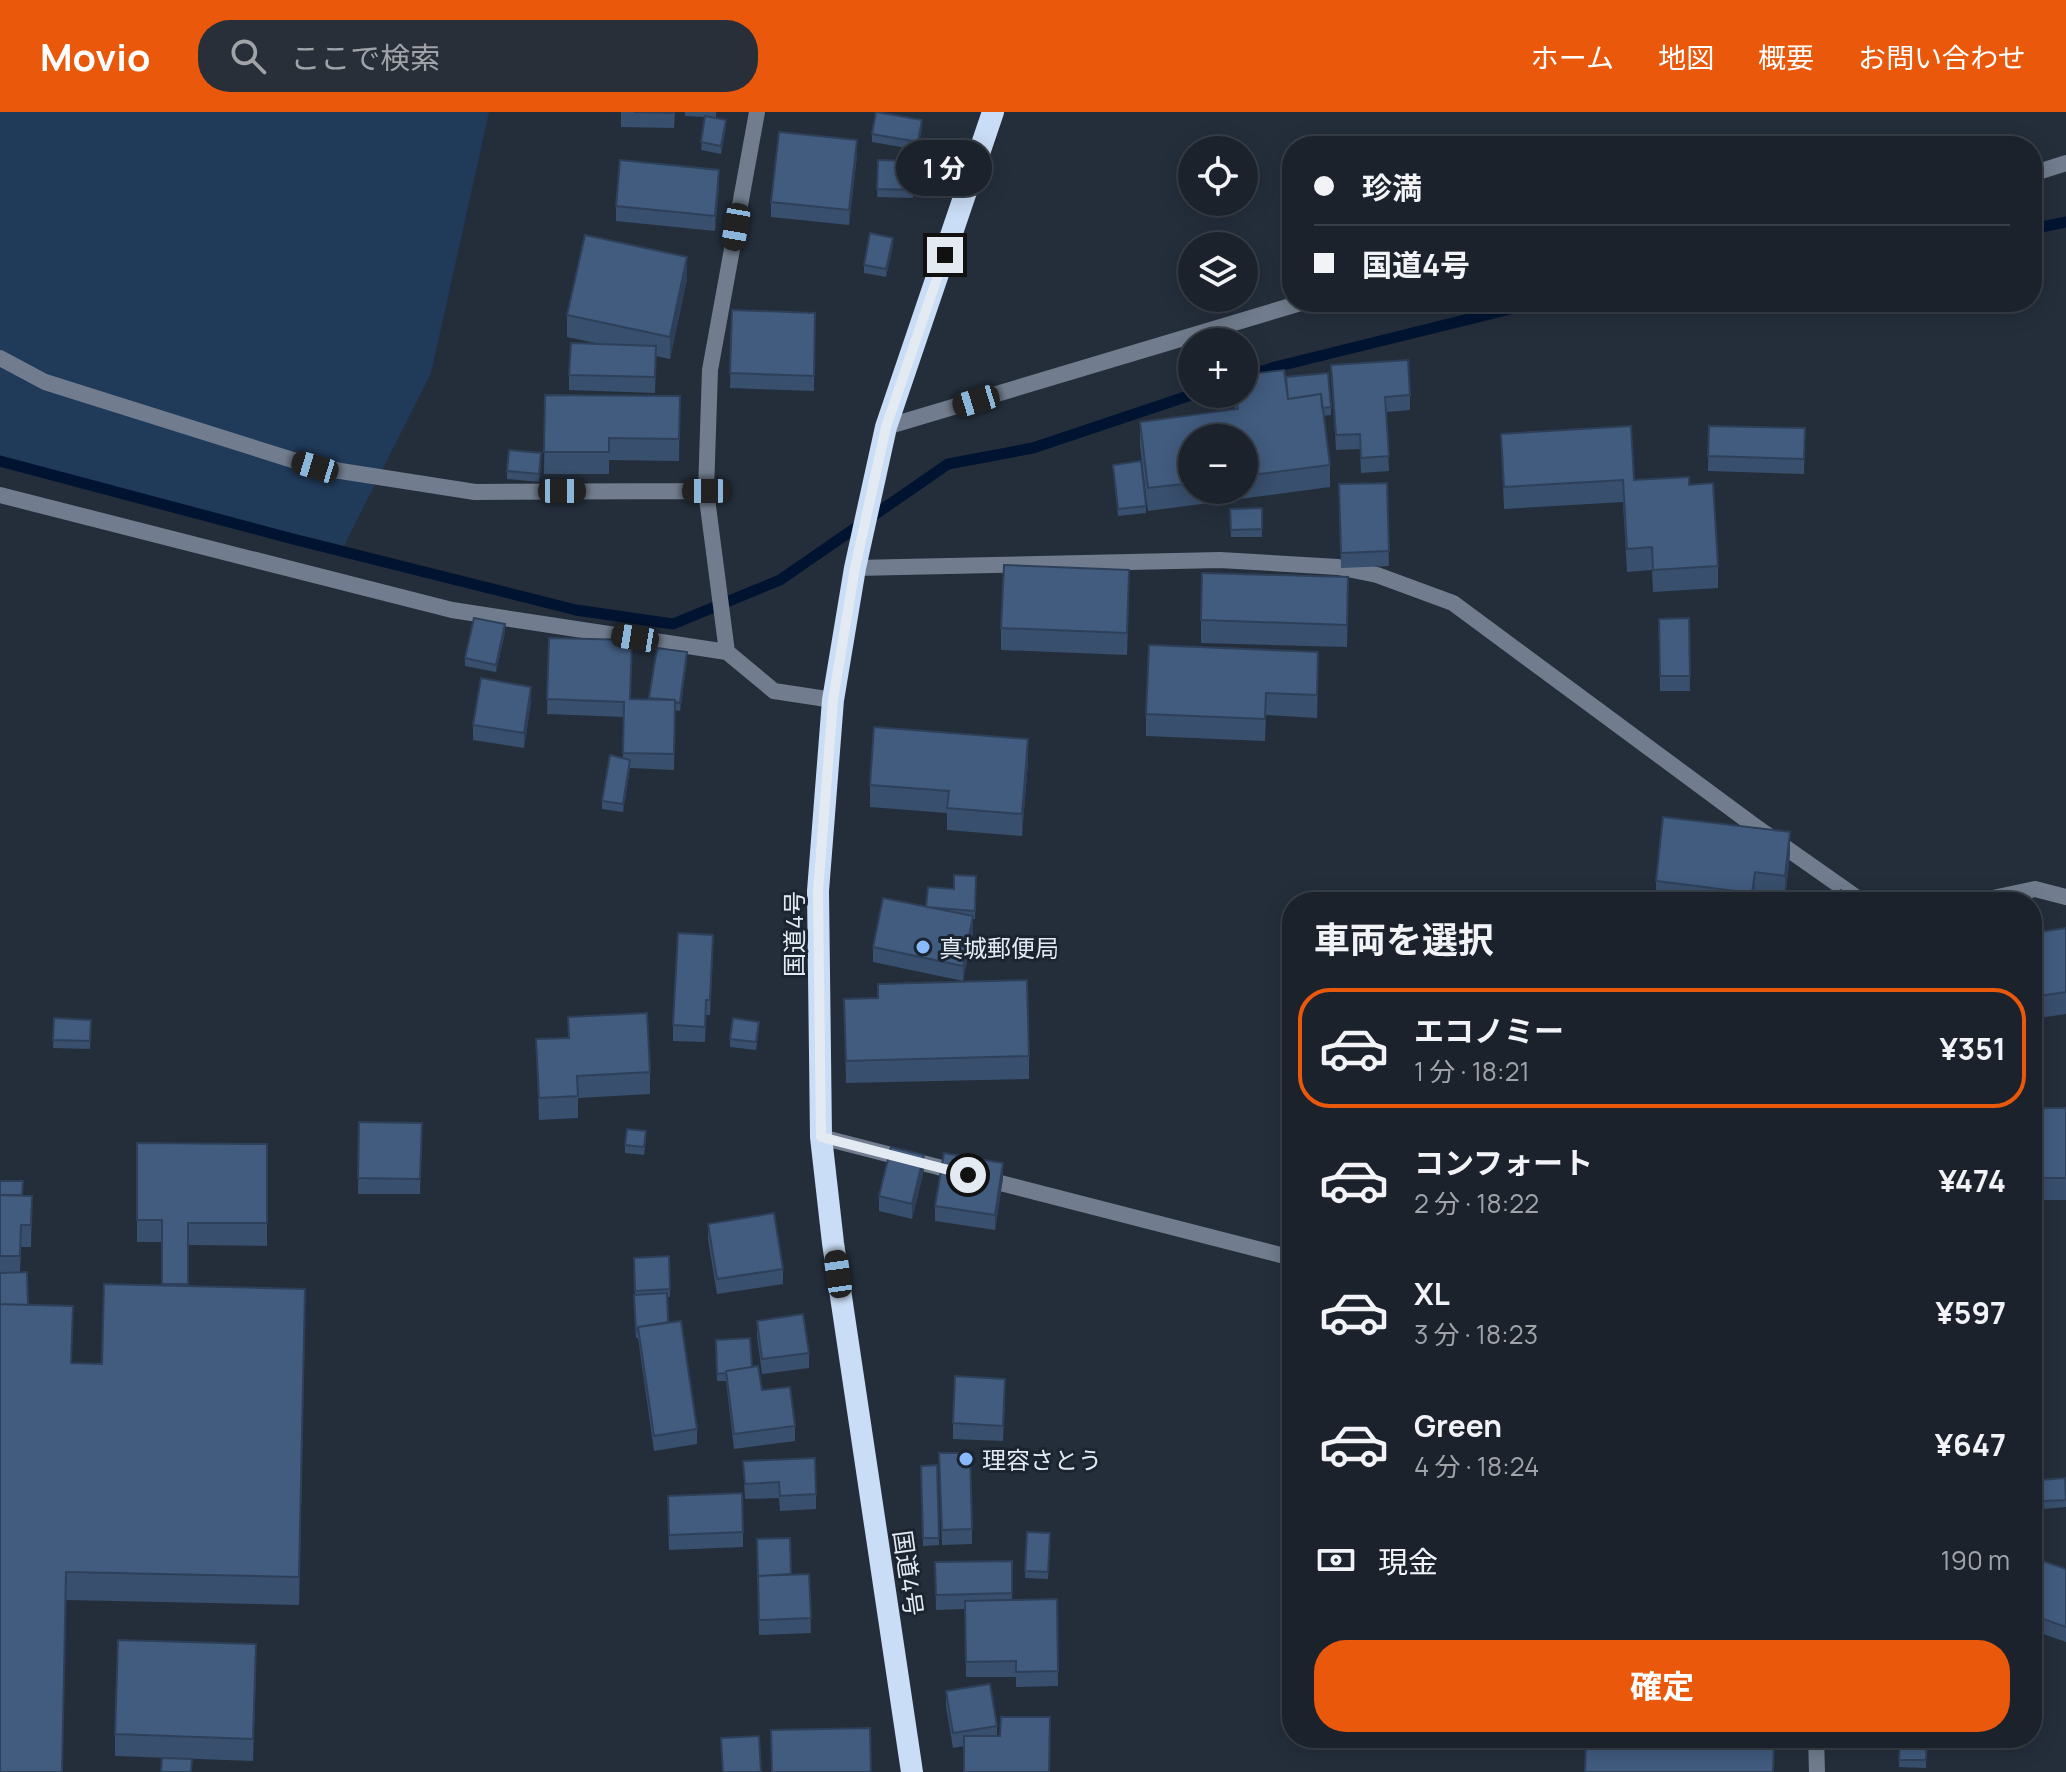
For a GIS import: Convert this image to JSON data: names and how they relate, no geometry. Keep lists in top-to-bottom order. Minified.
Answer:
{"streets":{"highway":["国道4号"]},"places":["真城郵便局","理容さとう"],"page":{"header":"Movio","search":"ここで検索","nav":["ホーム","地図","概要","お問い合わせ"],"map_buttons":["+","−"],"banner":["珍満","国道4号"],"bubble":"1 分","heading":"車両を選択","list":[{"name":"エコノミー","note":"1 分 · 18:21","value":"¥351"},{"name":"コンフォート","note":"2 分 · 18:22","value":"¥474"},{"name":"XL","note":"3 分 · 18:23","value":"¥597"},{"name":"Green","note":"4 分 · 18:24","value":"¥647"}],"pay":["現金","190 m"],"buttons":"確定"}}
